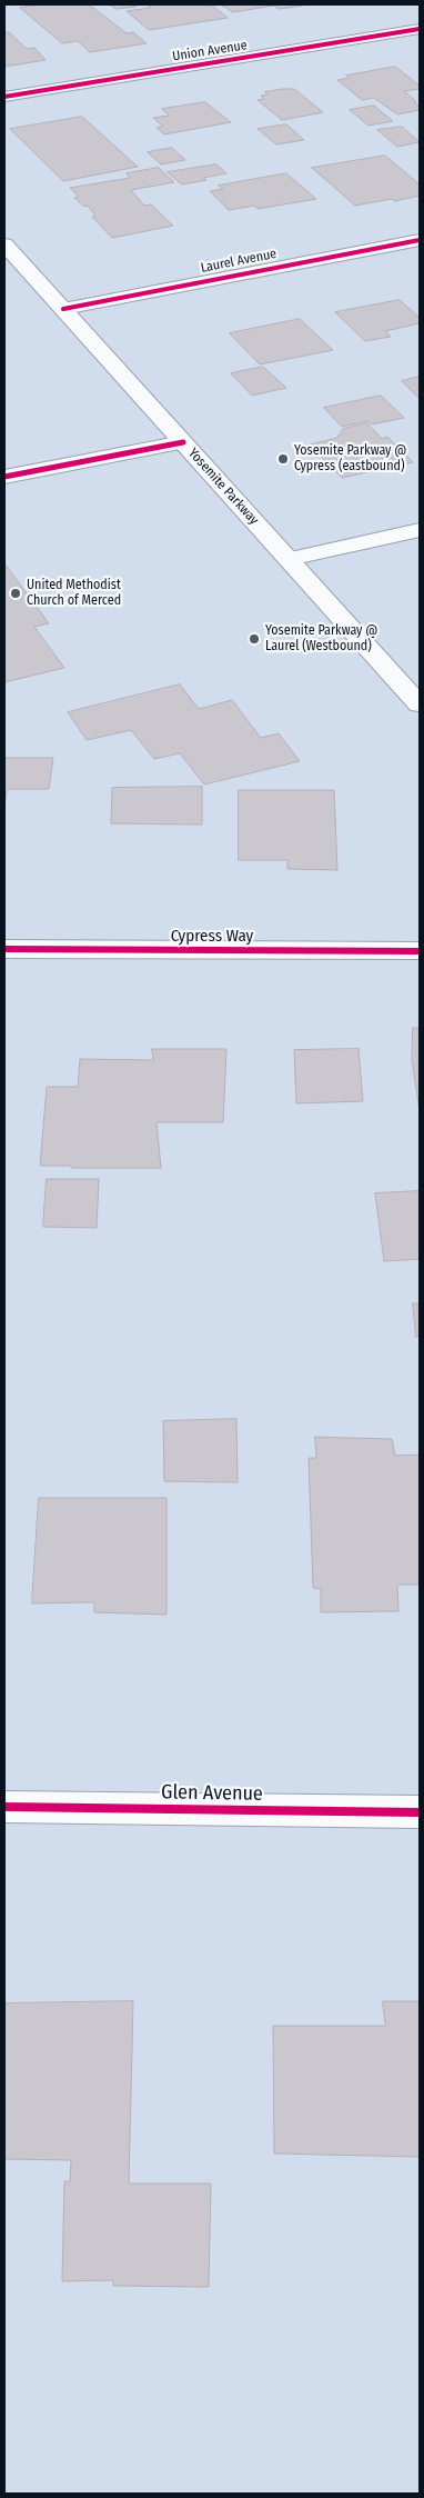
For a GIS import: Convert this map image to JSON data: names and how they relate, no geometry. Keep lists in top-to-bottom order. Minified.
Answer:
{"streets":{"street":["Union Avenue","Laurel Avenue","Yosemite Parkway","Cypress Way","Glen Avenue"]},"crossings":[["Laurel Avenue","Yosemite Parkway"]],"places":["Yosemite Parkway @ Cypress (eastbound)","United Methodist Church of Merced","Yosemite Parkway @ Laurel (Westbound)"]}
